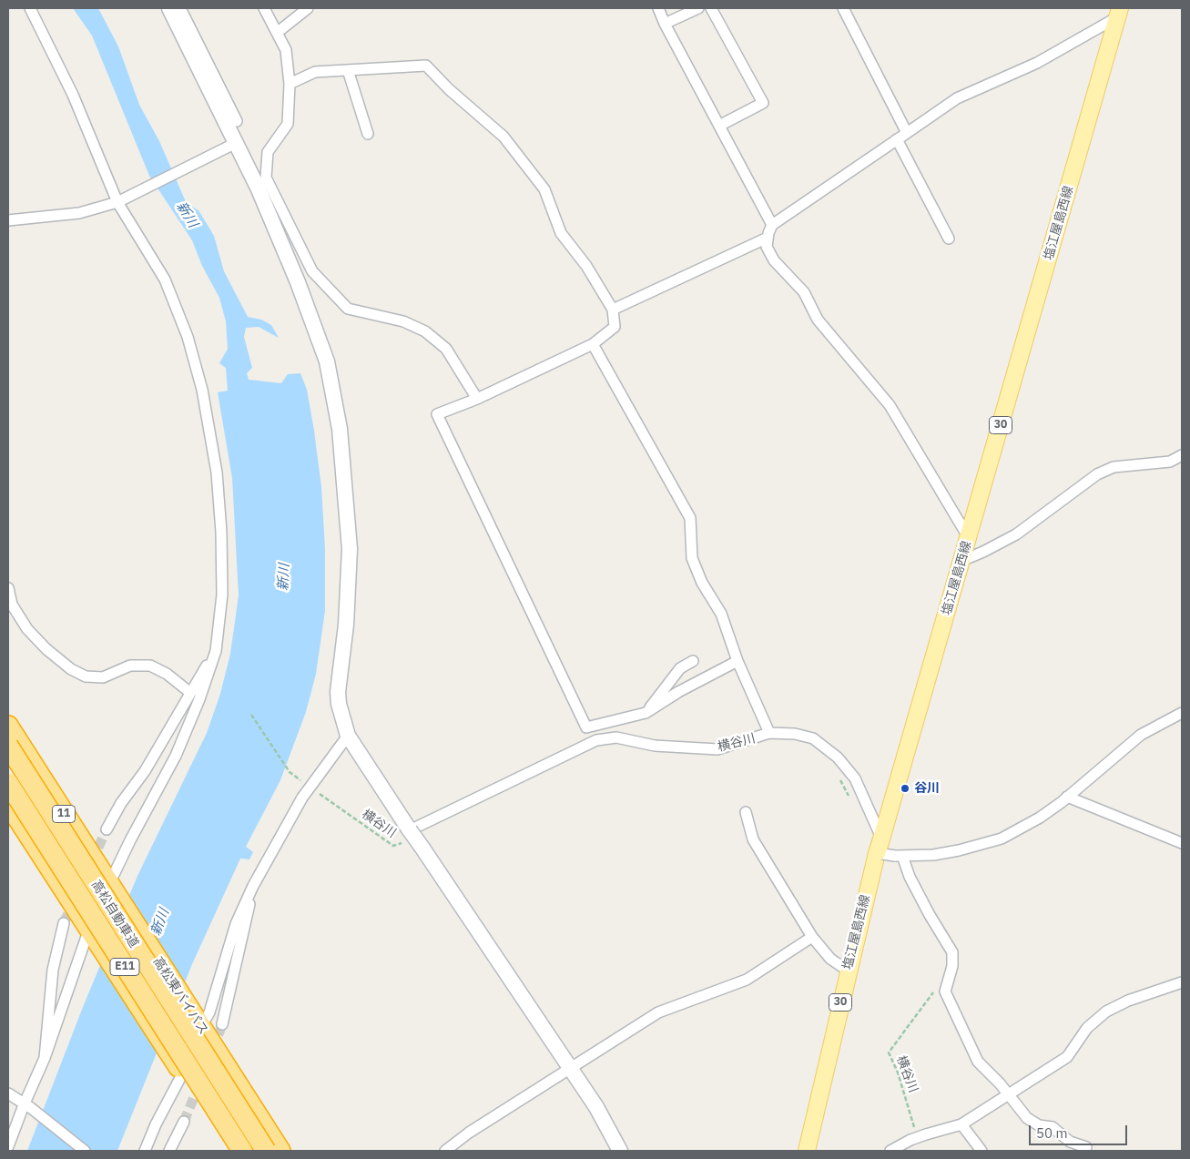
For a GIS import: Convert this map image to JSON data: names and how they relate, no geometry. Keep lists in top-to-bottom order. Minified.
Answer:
{"streets":{"highway":["11","高松自動車道","E11","高松東バイパス"],"main road":["塩江屋島西線","30"],"path":["横谷川"]},"water":["新川"],"places":["谷川"],"scale_bar":"50 m"}
